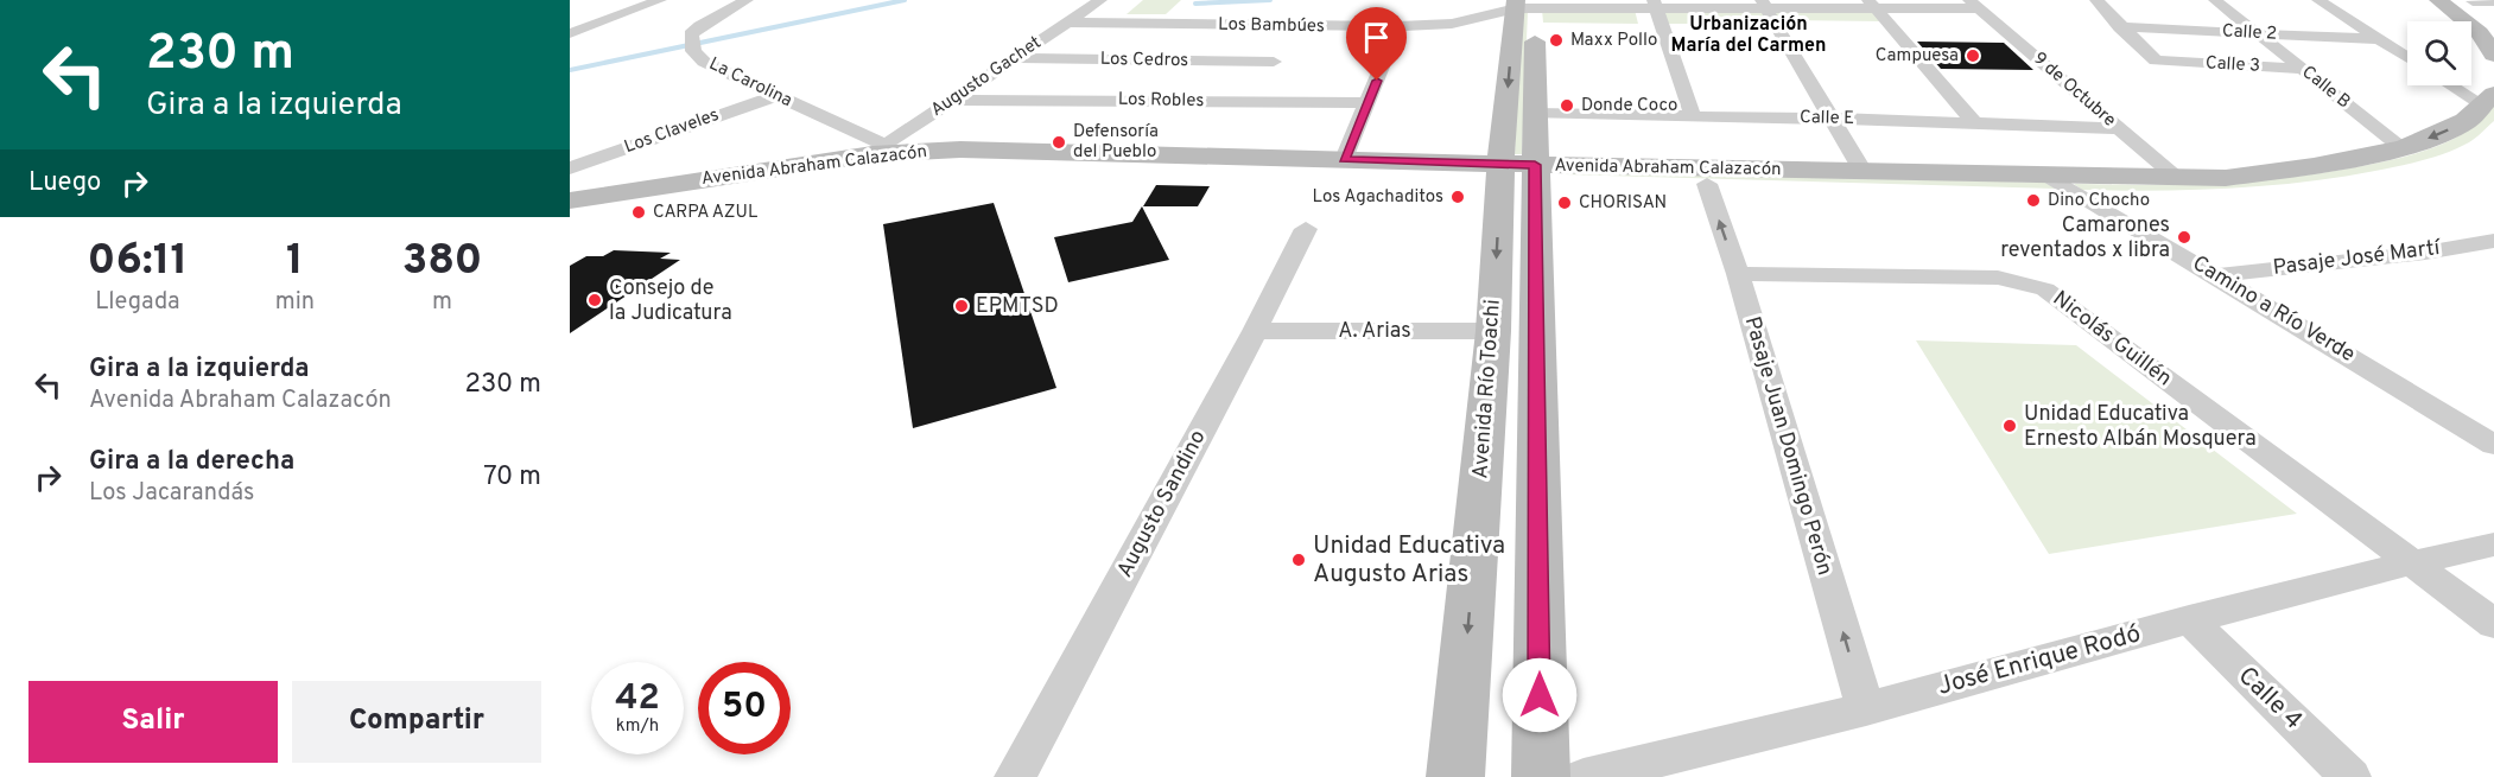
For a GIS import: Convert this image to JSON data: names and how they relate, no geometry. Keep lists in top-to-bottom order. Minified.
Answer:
{"streets":{"main road":["Avenida Abraham Calazacón","Avenida Río Toachi"],"street":["Los Bambúes","Calle 2","Los Cedros","Calle 3","Augusto Gachet","La Carolina","Calle B","9 de Octubre","Los Robles","Calle E","Los Claveles","Pasaje José Martí","Camino a Río Verde","A. Arias","Nicolás Guillén","Pasaje Juan Domingo Perón","Augusto Sandino","José Enrique Rodó","Calle 4"]},"crossings":[["Los Bambúes","Los Cedros"],["Los Bambúes","Augusto Gachet"],["Los Bambúes","9 de Octubre"],["Los Bambúes","Avenida Río Toachi"],["Calle 2","Calle 3"],["Calle 2","Calle B"],["Los Cedros","Augusto Gachet"],["Calle 3","Calle B"],["Augusto Gachet","La Carolina"],["Augusto Gachet","Los Robles"],["Augusto Gachet","Avenida Abraham Calazacón"],["La Carolina","Los Claveles"],["La Carolina","Avenida Abraham Calazacón"],["Calle B","Avenida Abraham Calazacón"],["9 de Octubre","Calle E"],["9 de Octubre","Avenida Abraham Calazacón"],["Calle E","Avenida Río Toachi"],["Avenida Abraham Calazacón","Camino a Río Verde"],["Avenida Abraham Calazacón","Avenida Río Toachi"],["Avenida Abraham Calazacón","Pasaje Juan Domingo Perón"],["Pasaje José Martí","Camino a Río Verde"],["A. Arias","Avenida Río Toachi"],["A. Arias","Augusto Sandino"],["Nicolás Guillén","Pasaje Juan Domingo Perón"],["Nicolás Guillén","José Enrique Rodó"],["Pasaje Juan Domingo Perón","José Enrique Rodó"],["José Enrique Rodó","Calle 4"]],"one_way":["Pasaje Juan Domingo Perón"],"districts":["Urbanización María del Carmen"],"places":["Maxx Pollo","Campuesa","Donde Coco","Defensoría del Pueblo","Los Agachaditos","Dino Chocho","CHORISAN","CARPA AZUL","Camarones reventados x libra","Consejo de la Judicatura","EPMTSD","Unidad Educativa Ernesto Albán Mosquera","Unidad Educativa Augusto Arias"],"page":{"turn":["230 m","Gira a la izquierda"],"then":"Luego","eta":["06:11","Llegada","1","min","380","m"],"list":[{"name":"Gira a la izquierda","note":"Avenida Abraham Calazacón","value":"230 m"},{"name":"Gira a la derecha","note":"Los Jacarandás","value":"70 m"}],"speed":"42 km/h","limit":"50","buttons":["Salir","Compartir"]}}
